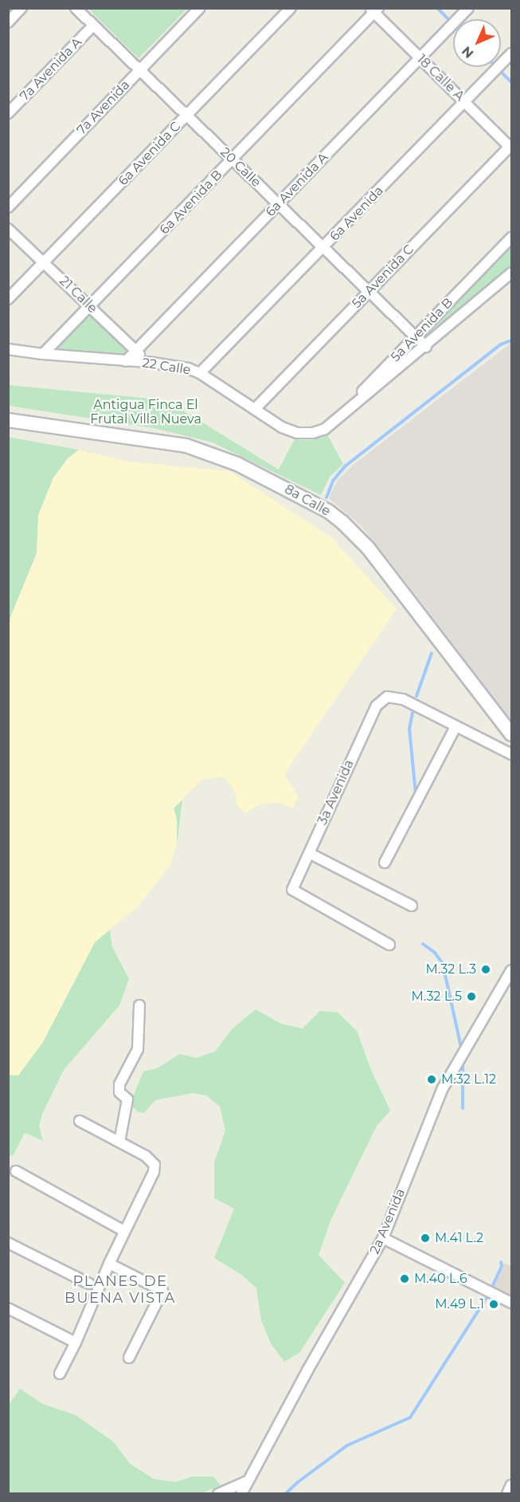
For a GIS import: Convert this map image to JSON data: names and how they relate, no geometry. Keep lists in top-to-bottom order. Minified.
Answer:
{"streets":{"main road":["8a Calle"],"street":["7a Avenida A","18 Calle A","7a Avenida","6a Avenida C","20 Calle","6a Avenida A","6a Avenida B","6a Avenida","5a Avenida C","21 Calle","5a Avenida B","22 Calle","3a Avenida","2a Avenida"]},"crossings":[["7a Avenida A","20 Calle"],["18 Calle A","6a Avenida A"],["18 Calle A","6a Avenida B"],["18 Calle A","6a Avenida"],["18 Calle A","5a Avenida C"],["7a Avenida","20 Calle"],["6a Avenida C","20 Calle"],["6a Avenida C","21 Calle"],["20 Calle","6a Avenida A"],["20 Calle","6a Avenida B"],["20 Calle","6a Avenida"],["20 Calle","5a Avenida C"],["20 Calle","5a Avenida B"],["6a Avenida A","21 Calle"],["6a Avenida A","22 Calle"],["6a Avenida B","21 Calle"],["6a Avenida B","22 Calle"],["6a Avenida","22 Calle"],["5a Avenida C","22 Calle"],["21 Calle","22 Calle"],["5a Avenida B","22 Calle"]],"districts":["PLANES DE BUENA VISTA"],"parks":["Antigua Finca El Frutal Villa Nueva"],"places":["M.32 L.3","M.32 L.5","M.32 L.12","M.41 L.2","M.40 L.6","M.49 L.1"],"north":"bottom left"}
